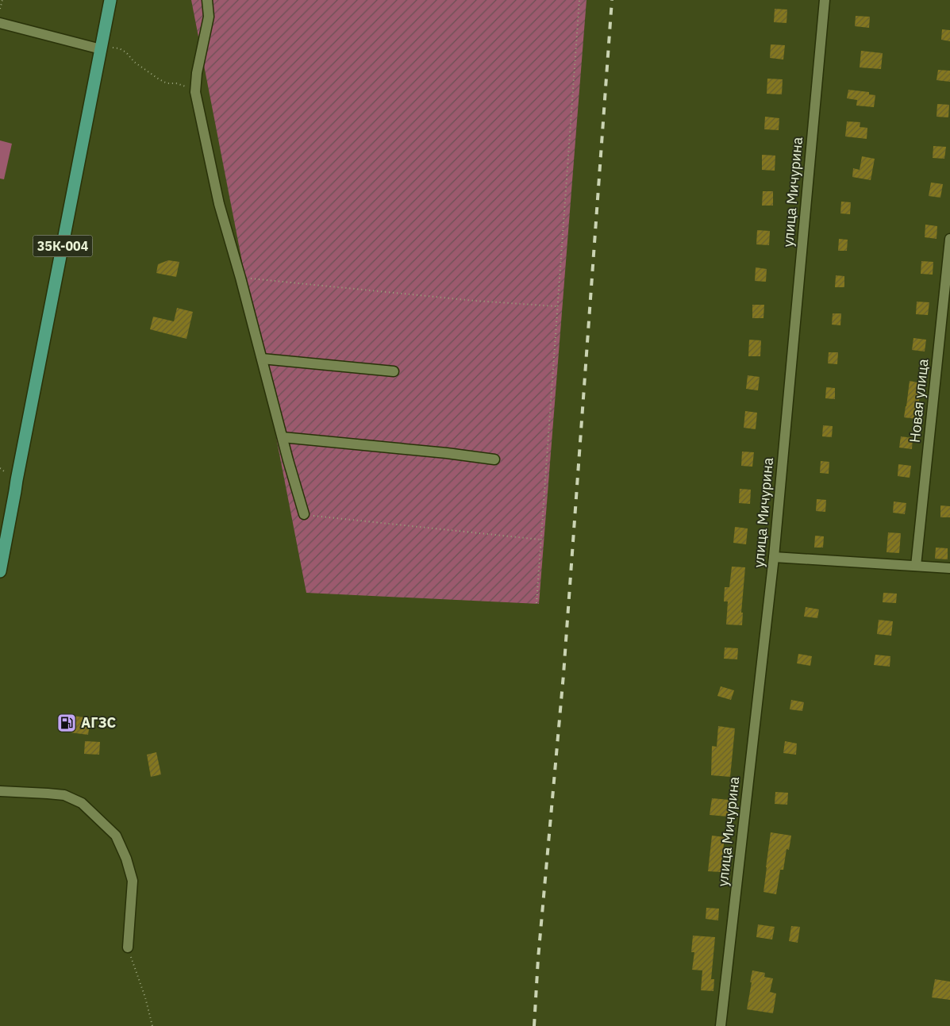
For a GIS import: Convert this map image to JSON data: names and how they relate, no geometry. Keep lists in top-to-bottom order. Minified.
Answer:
{"streets":{"main road":["35К-004"],"street":["улица Мичурина","Новая улица"]},"places":{"fuel station":["АГЗС"]}}
